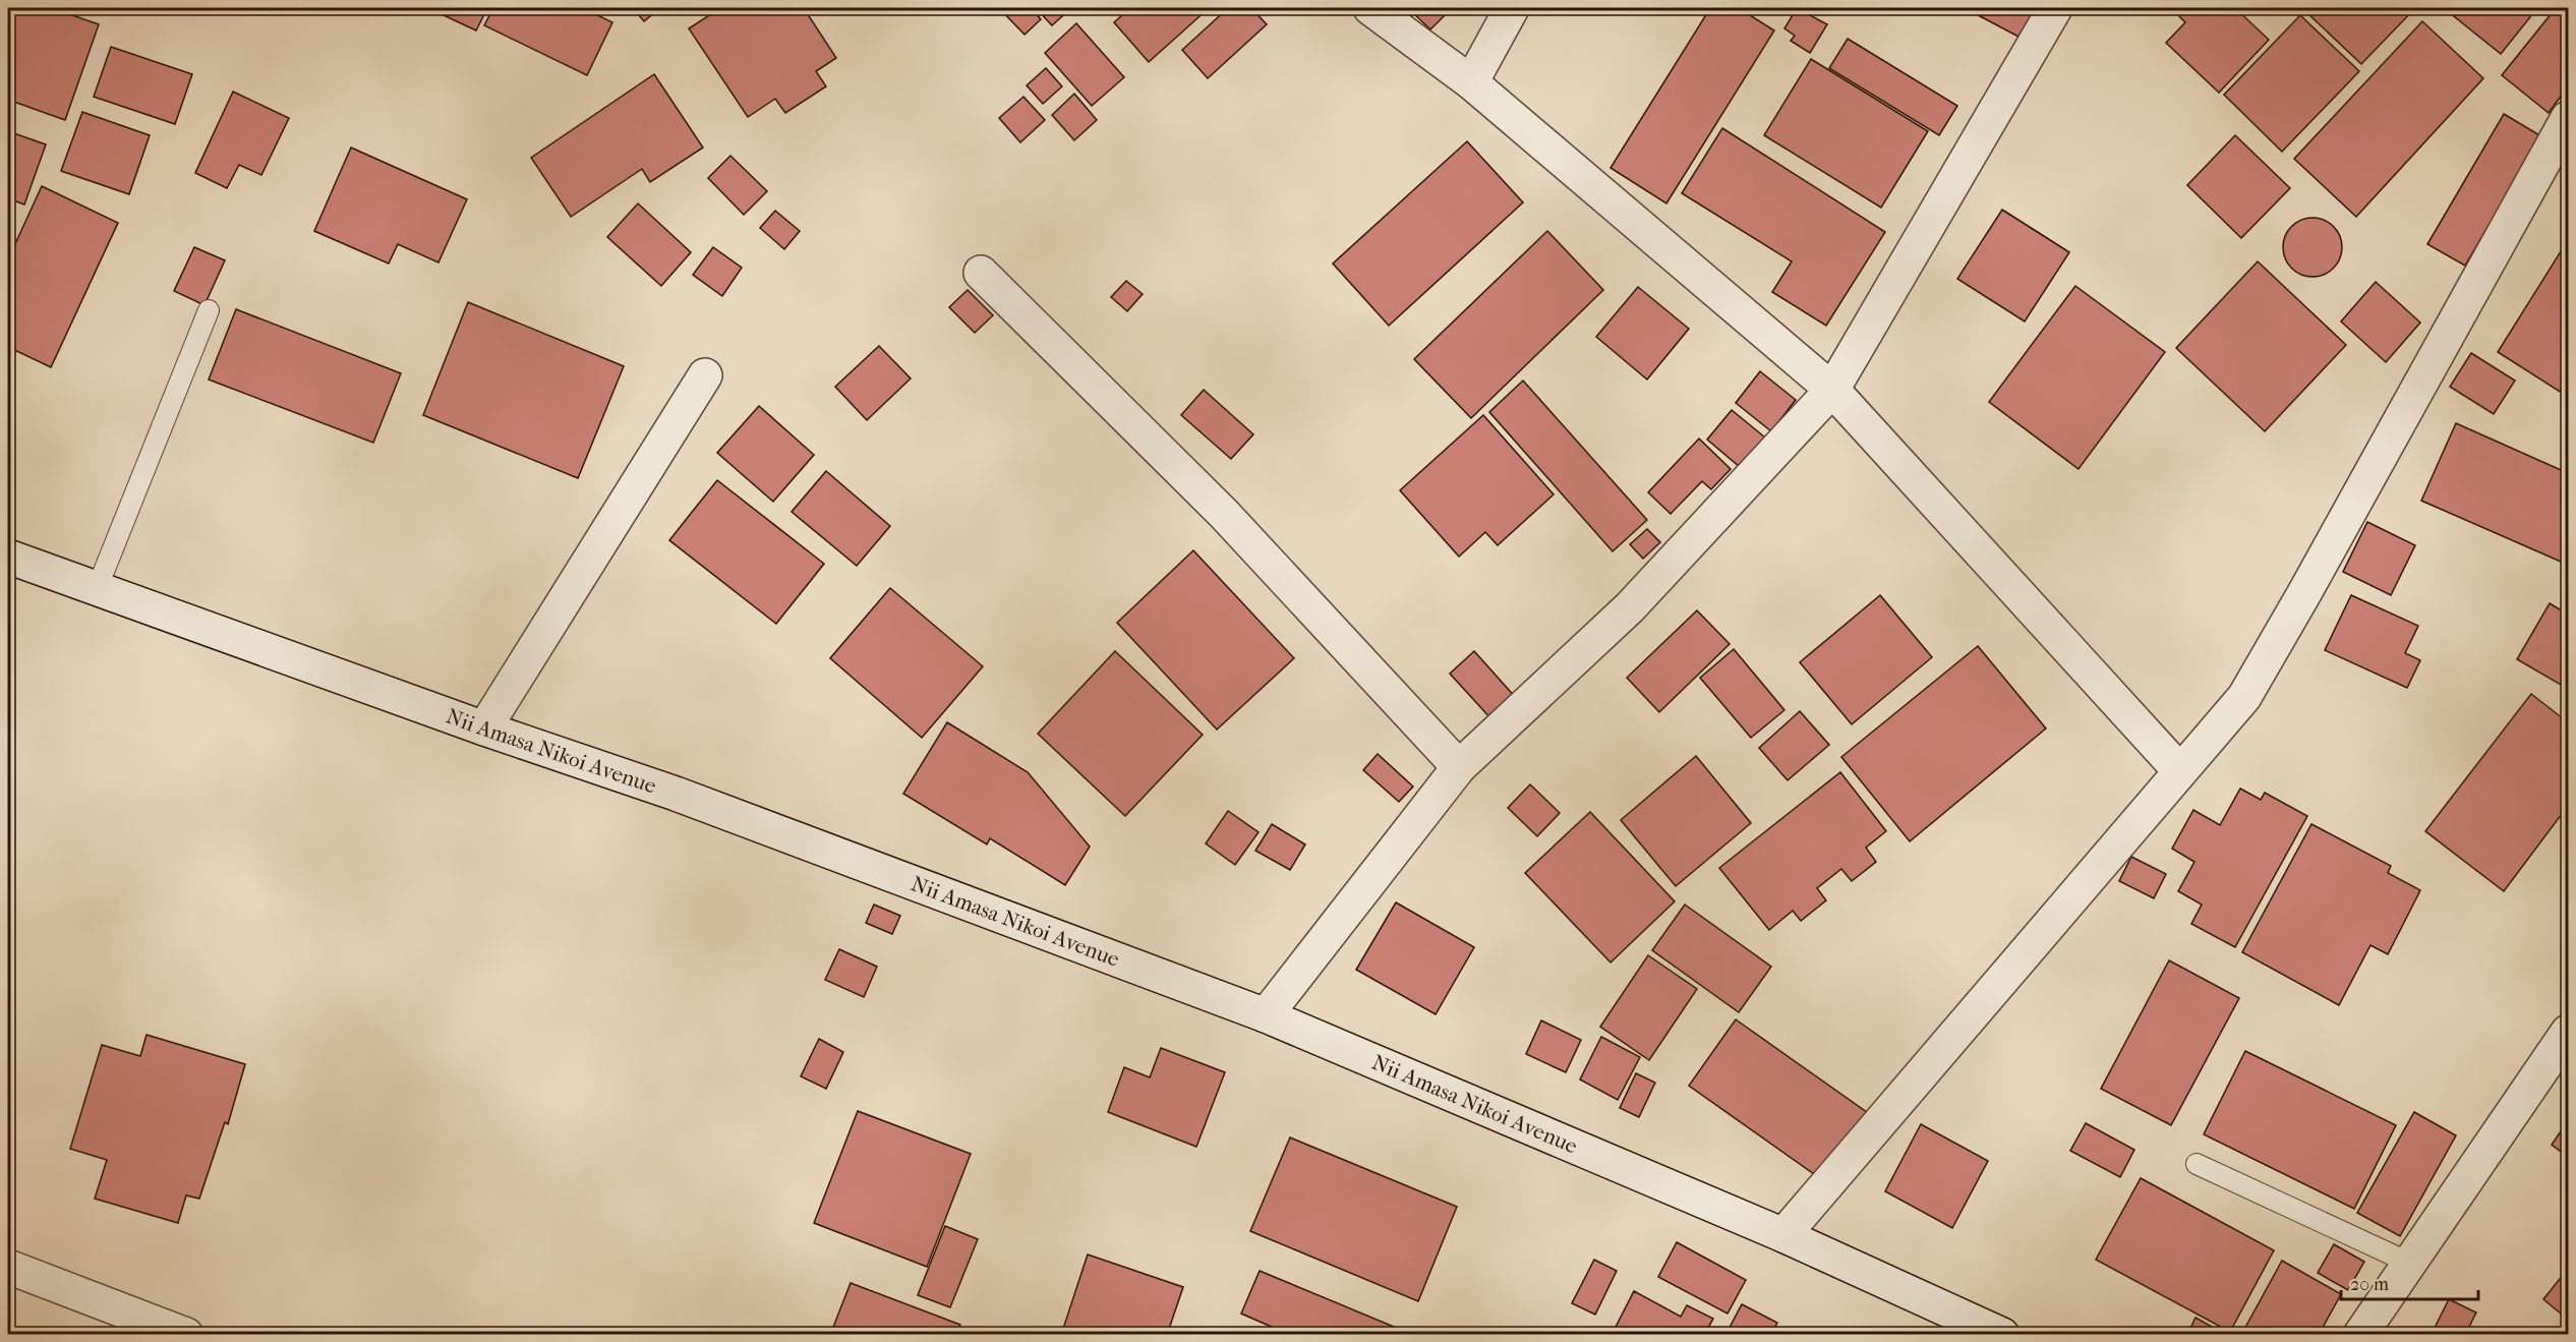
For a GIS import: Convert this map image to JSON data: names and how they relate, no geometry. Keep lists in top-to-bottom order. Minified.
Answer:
{"streets":{"street":["Nii Amasa Nikoi Avenue"]},"scale_bar":"20 m"}
